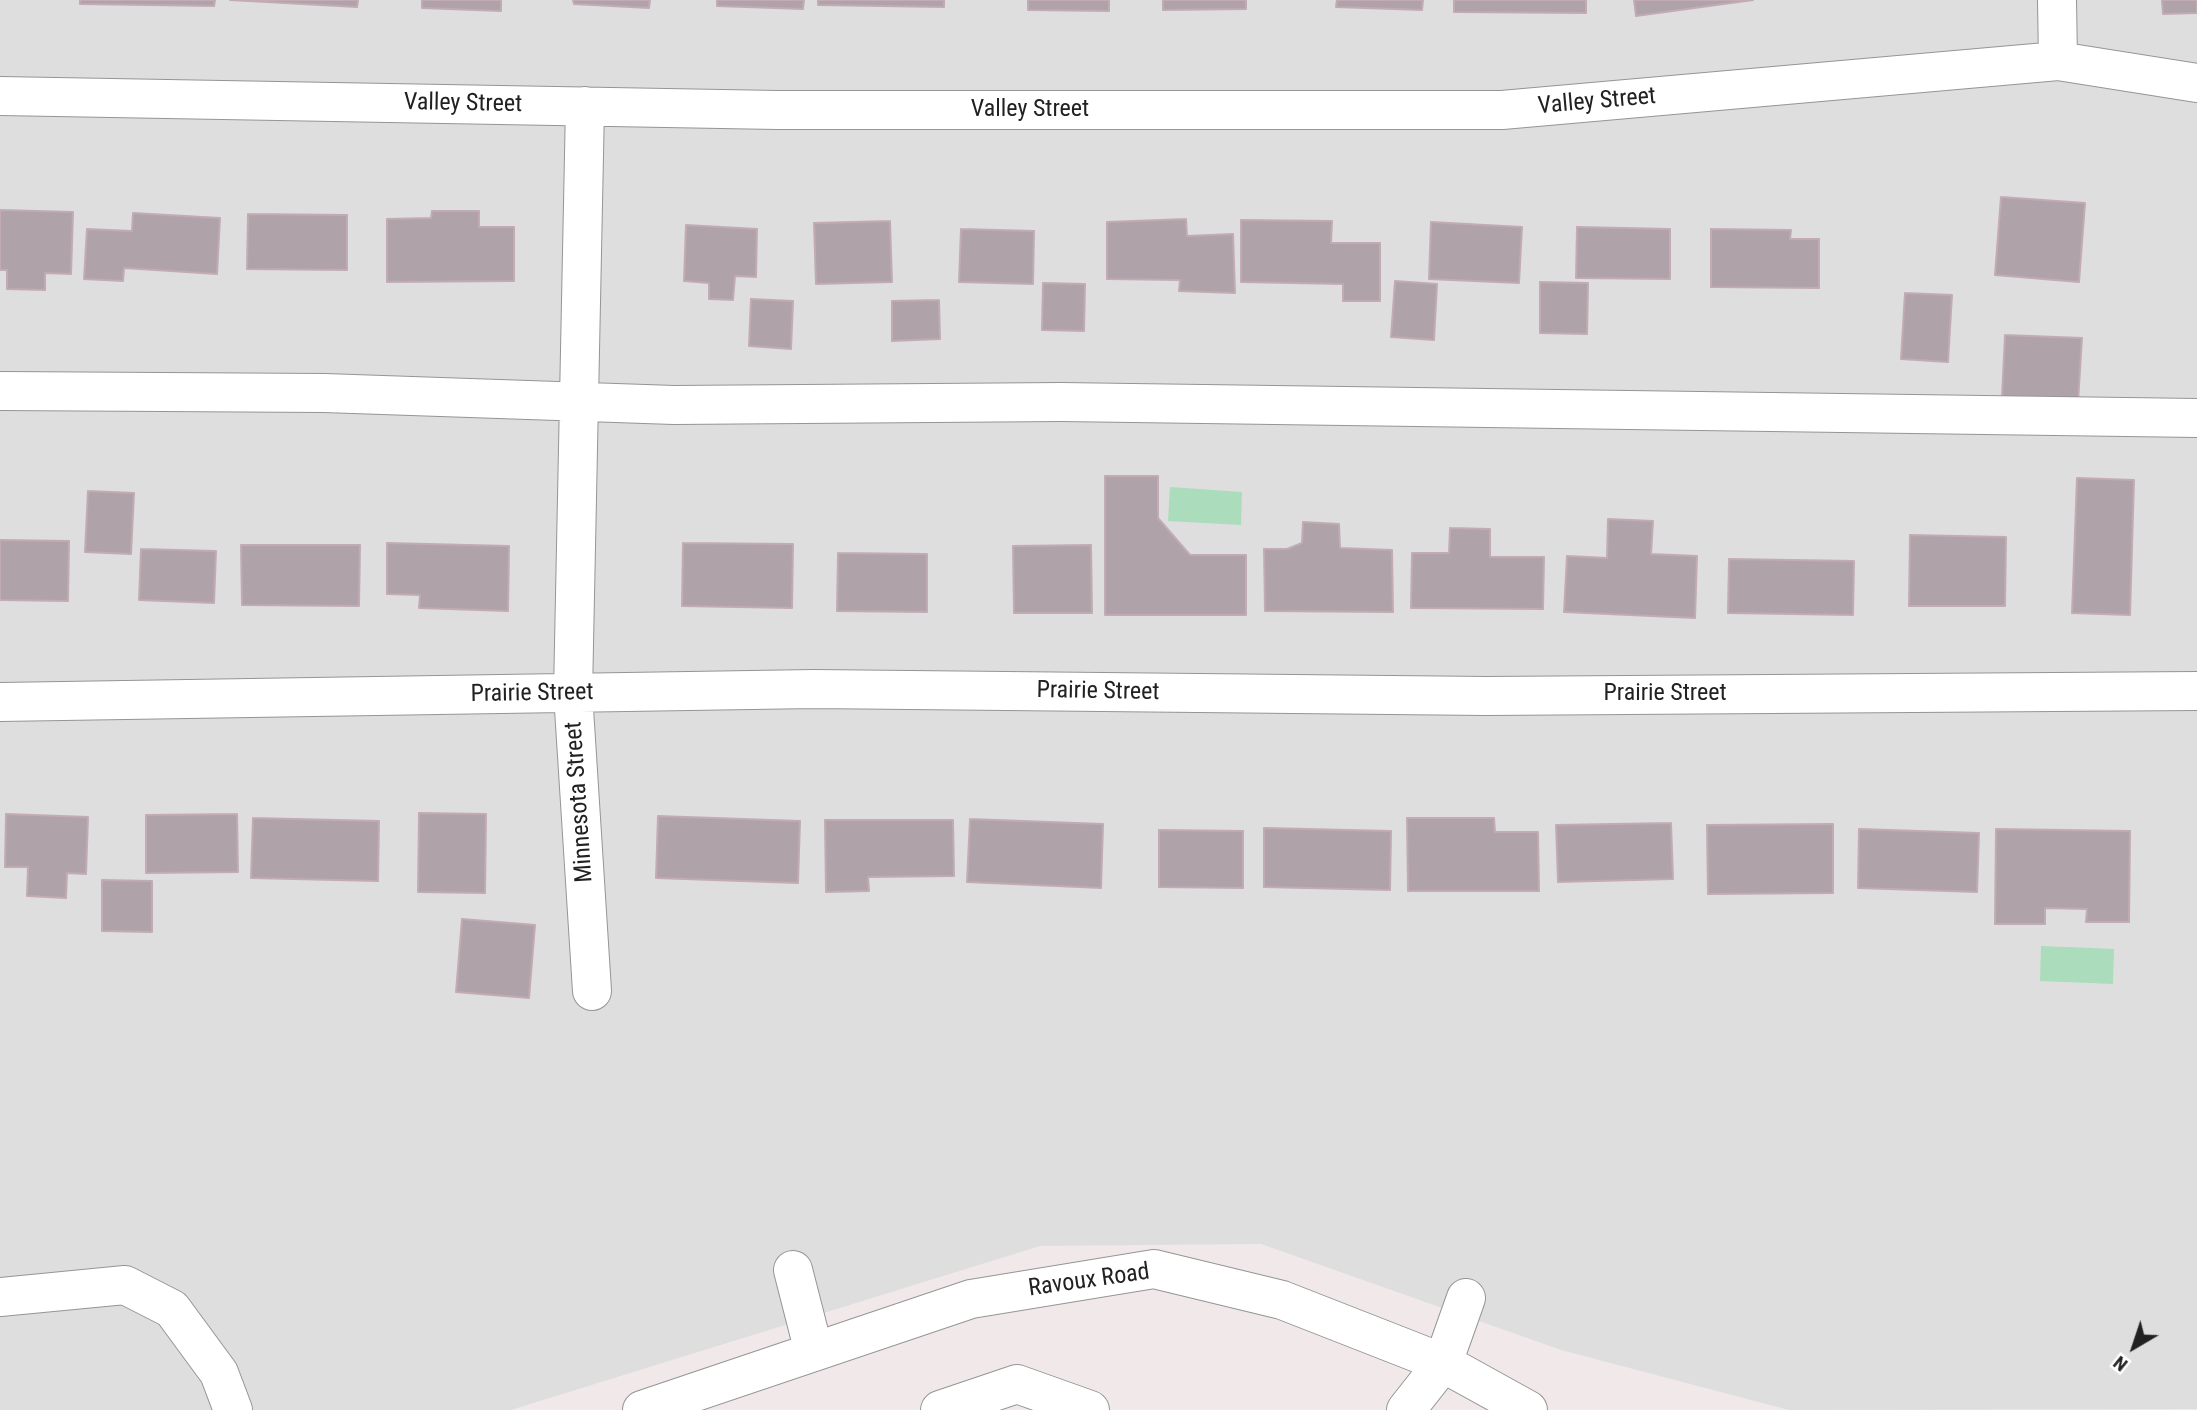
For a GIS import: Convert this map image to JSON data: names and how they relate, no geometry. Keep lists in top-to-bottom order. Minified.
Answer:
{"streets":{"street":["Valley Street","Prairie Street","Minnesota Street","Ravoux Road"]},"crossings":[["Valley Street","Minnesota Street"],["Prairie Street","Minnesota Street"]],"north":"bottom left"}
